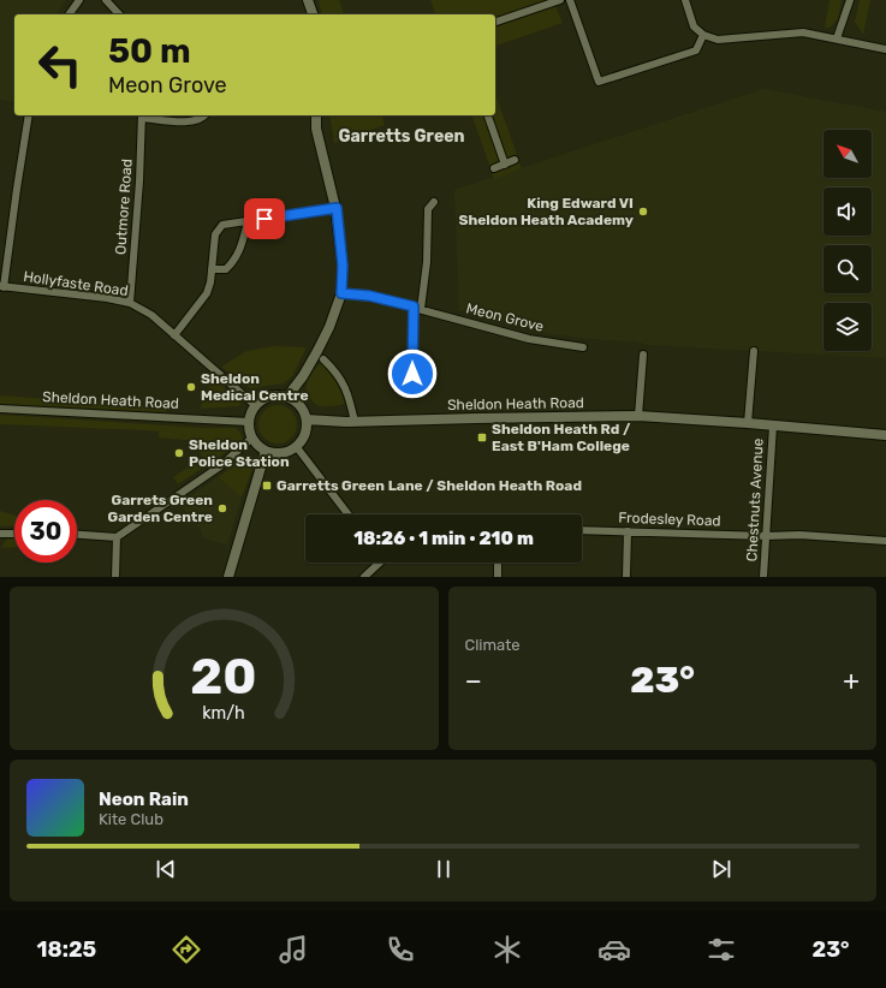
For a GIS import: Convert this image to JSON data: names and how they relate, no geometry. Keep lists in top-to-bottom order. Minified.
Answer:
{"streets":{"street":["Outmore Road","Hollyfaste Road","Meon Grove","Sheldon Heath Road","Chestnuts Avenue","Frodesley Road"]},"crossings":[["Outmore Road","Hollyfaste Road"],["Hollyfaste Road","Sheldon Heath Road"],["Sheldon Heath Road","Chestnuts Avenue"],["Chestnuts Avenue","Frodesley Road"]],"districts":["Garretts Green"],"places":{"other":["King Edward VI Sheldon Heath Academy","Sheldon Medical Centre","Sheldon Police Station","Garrets Green Garden Centre"],"transit":["Sheldon Heath Rd / East B'Ham College","Garretts Green Lane / Sheldon Heath Road"]},"north":"top left","page":{"turn":["50 m","Meon Grove"],"limit":"30","trip":"18:26 · 1 min · 210 m","tile":"Climate","heat":["−","23°","+"],"song":["Neon Rain","Kite Club"],"tabs":["18:25","23°"],"gauge":["20","km/h"]}}
